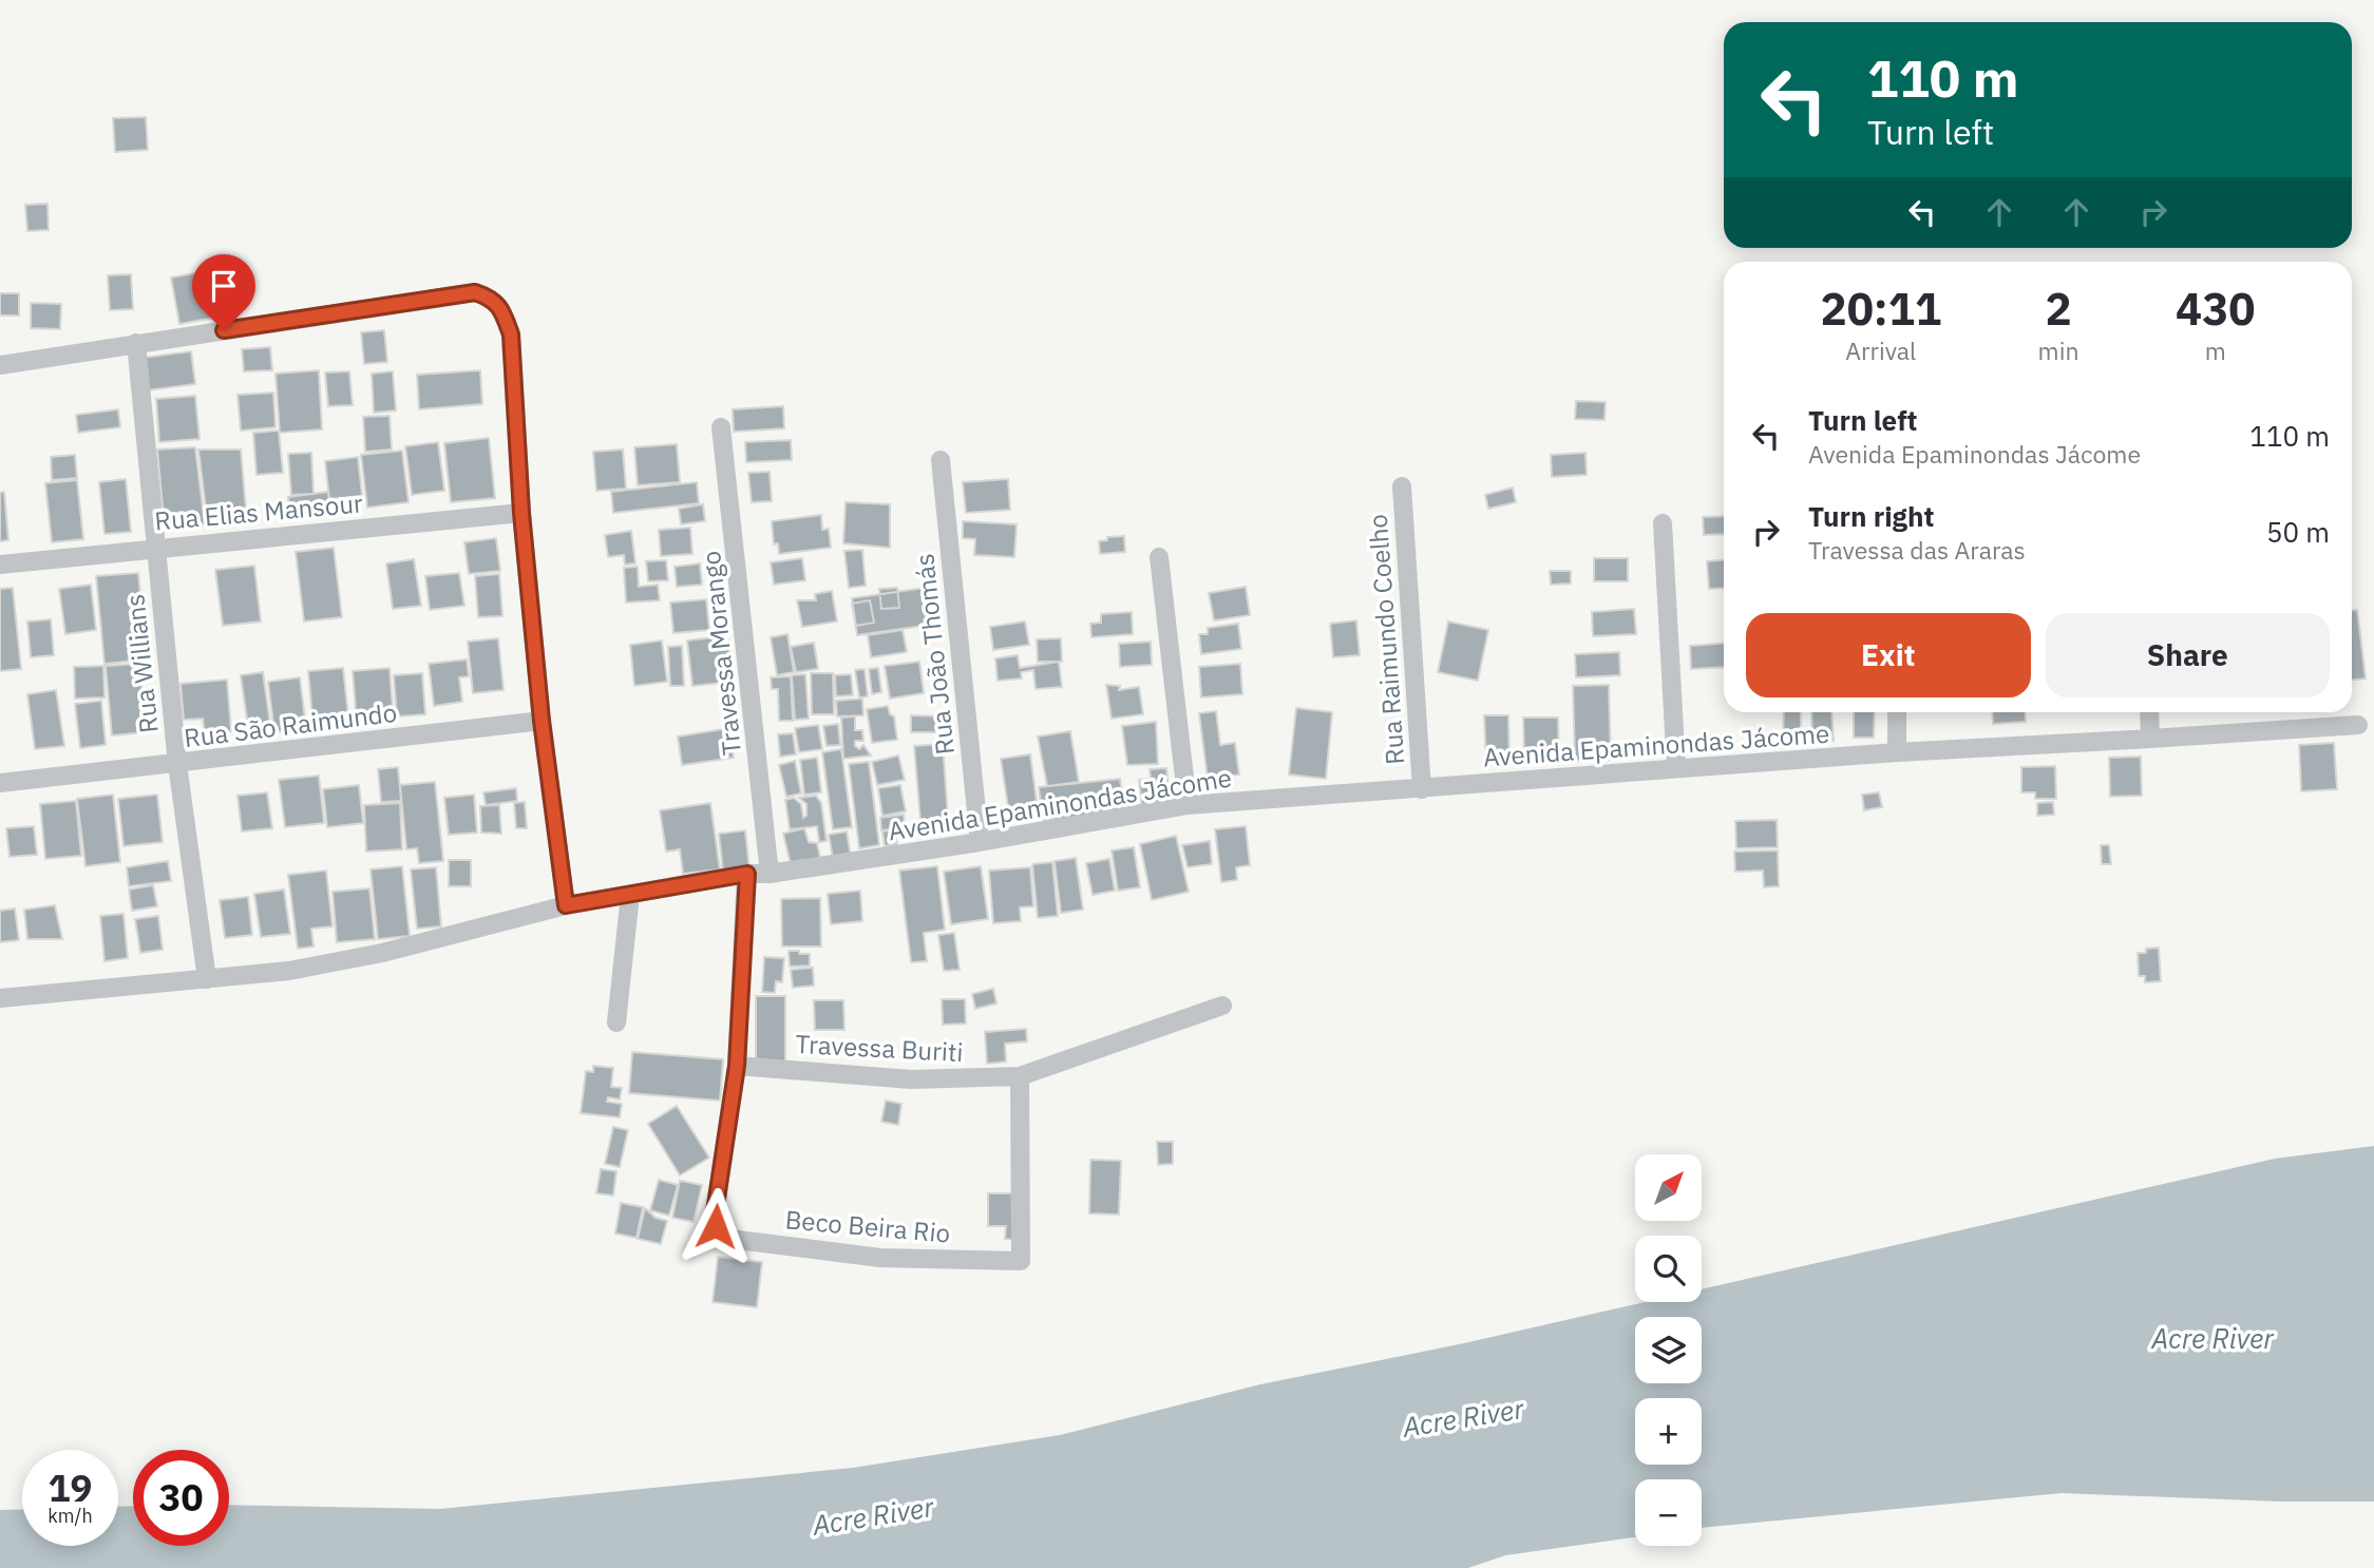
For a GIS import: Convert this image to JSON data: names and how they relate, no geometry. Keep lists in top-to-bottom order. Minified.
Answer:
{"streets":{"street":["Rua Elias Mansour","Rua Raimundo Coelho","Travessa Morango","Rua João Thomás","Rua Willians","Rua São Raimundo","Avenida Epaminondas Jácome","Travessa Buriti","Beco Beira Rio"]},"crossings":[["Rua Elias Mansour","Rua Willians"],["Rua Raimundo Coelho","Avenida Epaminondas Jácome"],["Travessa Morango","Avenida Epaminondas Jácome"],["Rua João Thomás","Avenida Epaminondas Jácome"],["Rua Willians","Rua São Raimundo"],["Rua Willians","Avenida Epaminondas Jácome"],["Travessa Buriti","Beco Beira Rio"]],"water":["Acre River"],"north":"top right","page":{"turn":["110 m","Turn left"],"eta":["20:11","Arrival","2","min","430","m"],"list":[{"name":"Turn left","note":"Avenida Epaminondas Jácome","value":"110 m"},{"name":"Turn right","note":"Travessa das Araras","value":"50 m"}],"buttons":["Exit","Share"],"map_buttons":["+","−"],"speed":"19 km/h","limit":"30"}}
